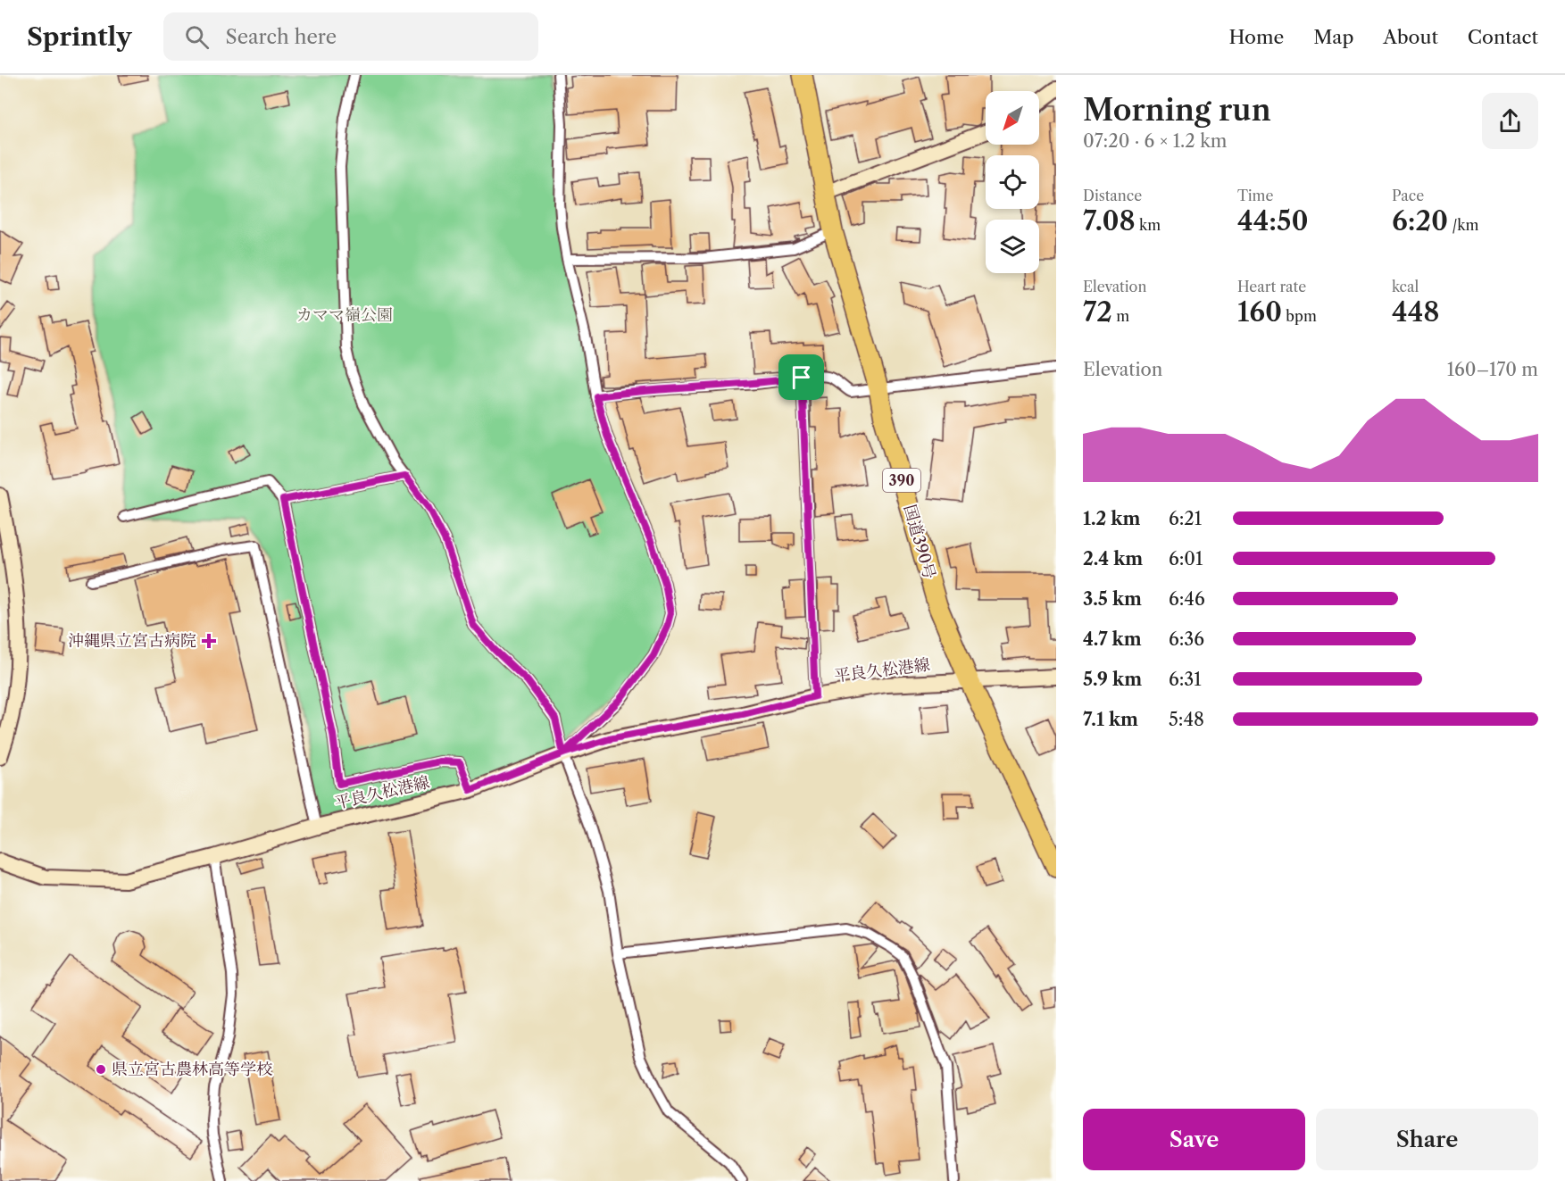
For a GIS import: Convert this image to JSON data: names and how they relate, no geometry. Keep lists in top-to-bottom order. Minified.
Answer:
{"streets":{"highway":["390","国道390号"],"main road":["平良久松港線"]},"crossings":[["国道390号","平良久松港線"]],"parks":["カママ嶺公園"],"places":{"health":["沖縄県立宮古病院"],"other":["県立宮古農林高等学校"]},"north":"bottom left","page":{"header":"Sprintly","search":"Search here","nav":["Home","Map","About","Contact"],"heading":["Morning run","07:20 · 6 × 1.2 km"],"stats":[["Distance","7.08 km"],["Time","44:50"],["Pace","6:20 /km"],["Elevation","72 m"],["Heart rate","160 bpm"],["kcal","448"]],"chart":["Elevation","160–170 m"],"list":[{"name":"1.2 km","note":"6:21"},{"name":"2.4 km","note":"6:01"},{"name":"3.5 km","note":"6:46"},{"name":"4.7 km","note":"6:36"},{"name":"5.9 km","note":"6:31"},{"name":"7.1 km","note":"5:48"}],"buttons":["Save","Share"]}}
